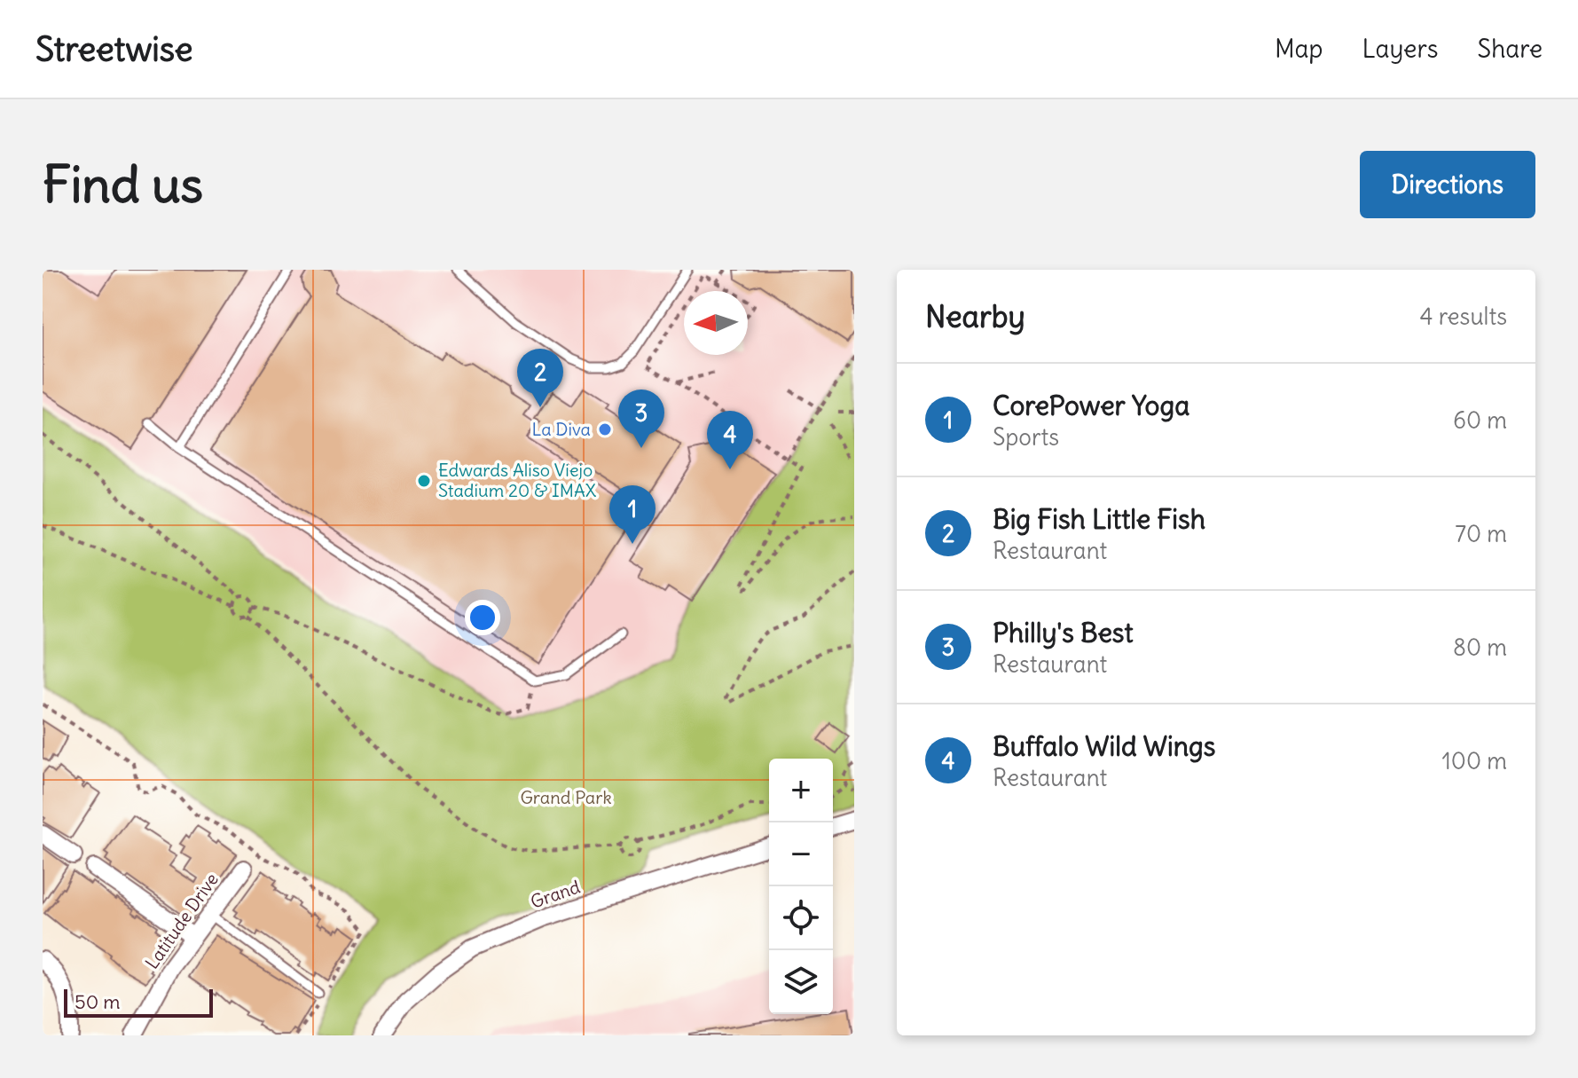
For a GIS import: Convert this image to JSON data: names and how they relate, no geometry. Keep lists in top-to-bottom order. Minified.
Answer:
{"streets":{"street":["Grand","Latitude Drive"]},"parks":["Grand Park"],"places":["La Diva","Edwards Aliso Viejo Stadium 20 & IMAX"],"scale_bar":"50 m","north":"left","page":{"header":"Streetwise","nav":["Map","Layers","Share"],"buttons":"Directions","title":"Find us","heading":["Nearby","4 results"],"pins":["2","3","4","1"],"list":[{"mark":"1","name":"CorePower Yoga","note":"Sports","value":"60 m"},{"mark":"2","name":"Big Fish Little Fish","note":"Restaurant","value":"70 m"},{"mark":"3","name":"Philly's Best","note":"Restaurant","value":"80 m"},{"mark":"4","name":"Buffalo Wild Wings","note":"Restaurant","value":"100 m"}],"map_buttons":["+","−"],"scale":"50 m"}}
